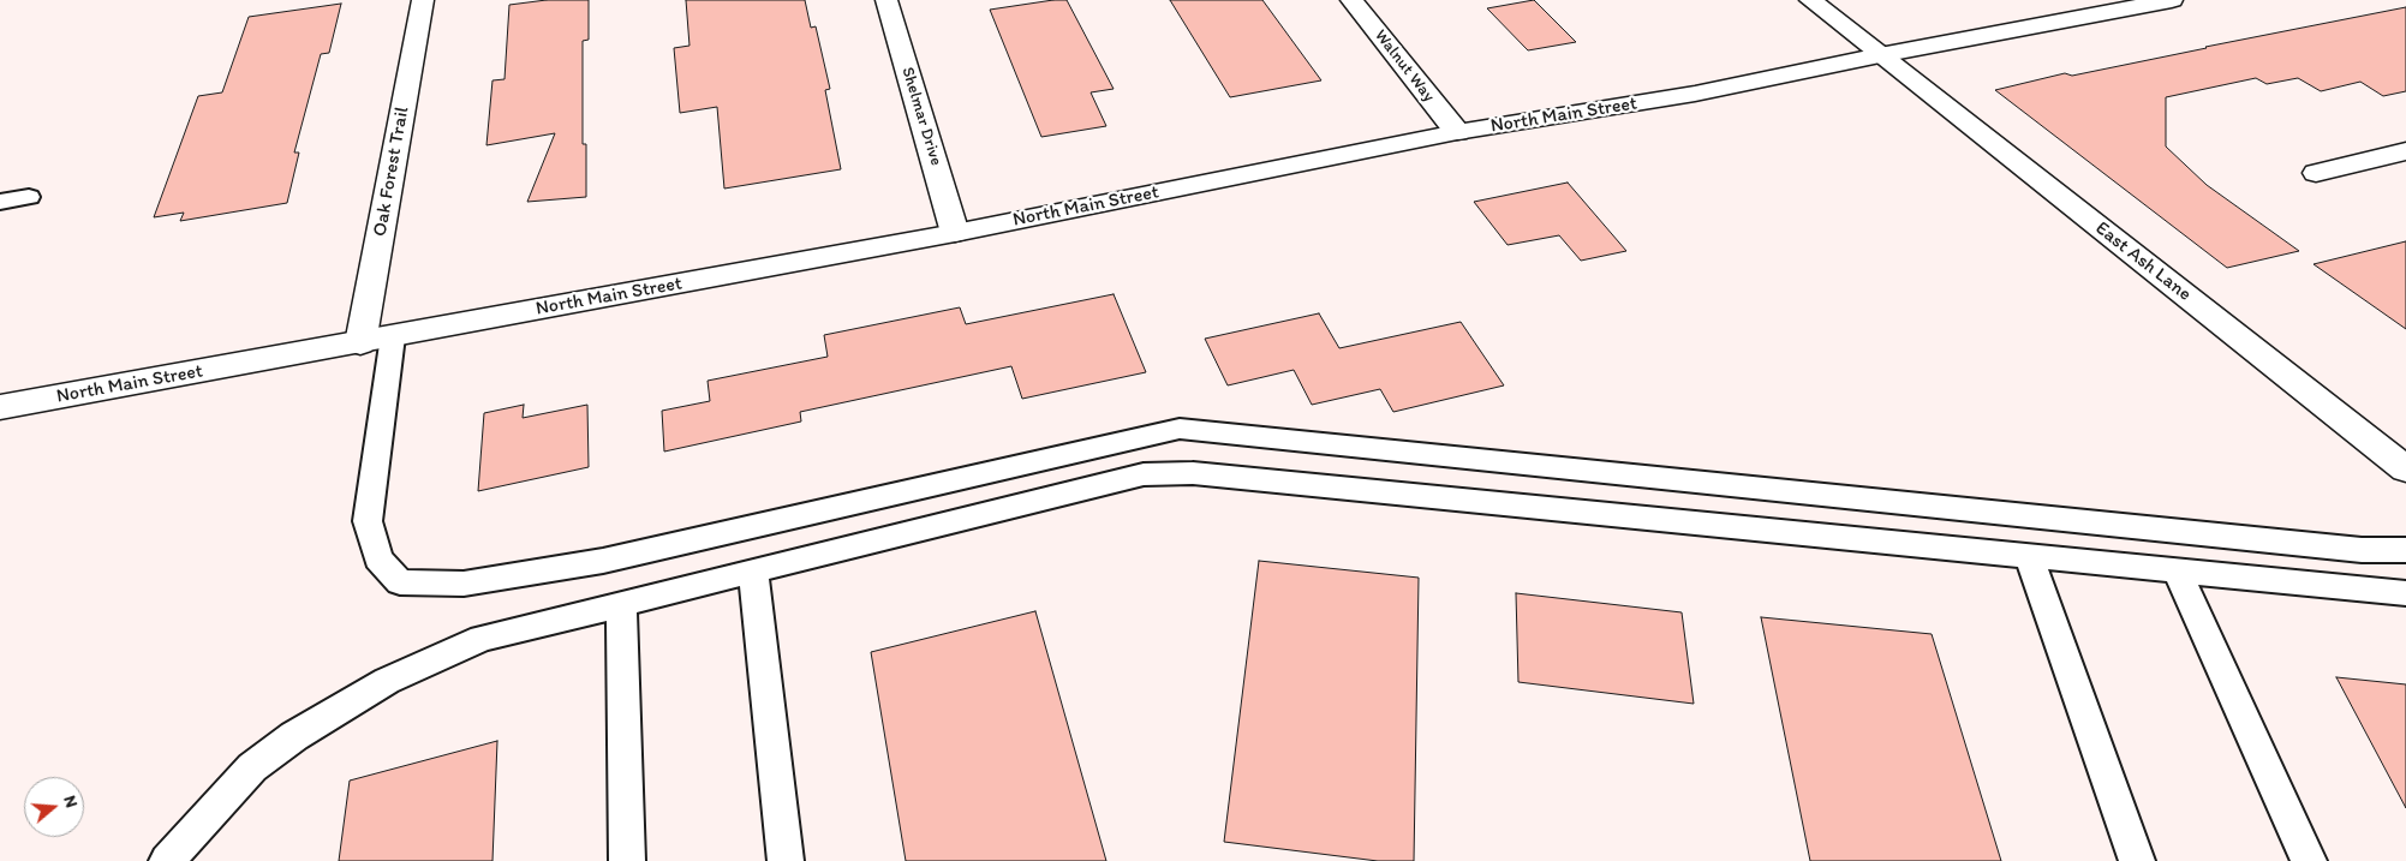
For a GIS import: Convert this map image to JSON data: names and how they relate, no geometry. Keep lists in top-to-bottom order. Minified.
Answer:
{"streets":{"street":["Walnut Way","North Main Street","Shelmar Drive","Oak Forest Trail","East Ash Lane"]},"crossings":[["Walnut Way","North Main Street"],["North Main Street","Shelmar Drive"],["North Main Street","Oak Forest Trail"],["North Main Street","East Ash Lane"]],"north":"right"}
